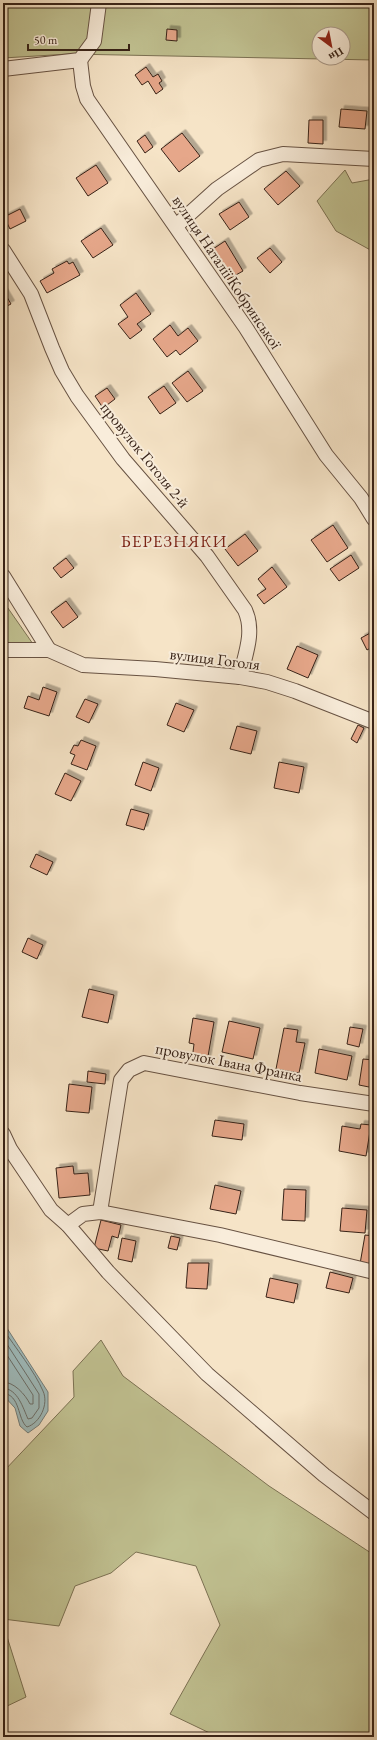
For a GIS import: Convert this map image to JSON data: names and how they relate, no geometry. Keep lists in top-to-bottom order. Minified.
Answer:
{"streets":{"street":["вулиця Наталії Кобринської","провулок Гоголя 2-й","вулиця Гоголя","провулок Івана Франка"]},"crossings":[["провулок Гоголя 2-й","вулиця Гоголя"]],"districts":["БЕРЕЗНЯКИ"],"scale_bar":"50 m","north":"bottom right"}
